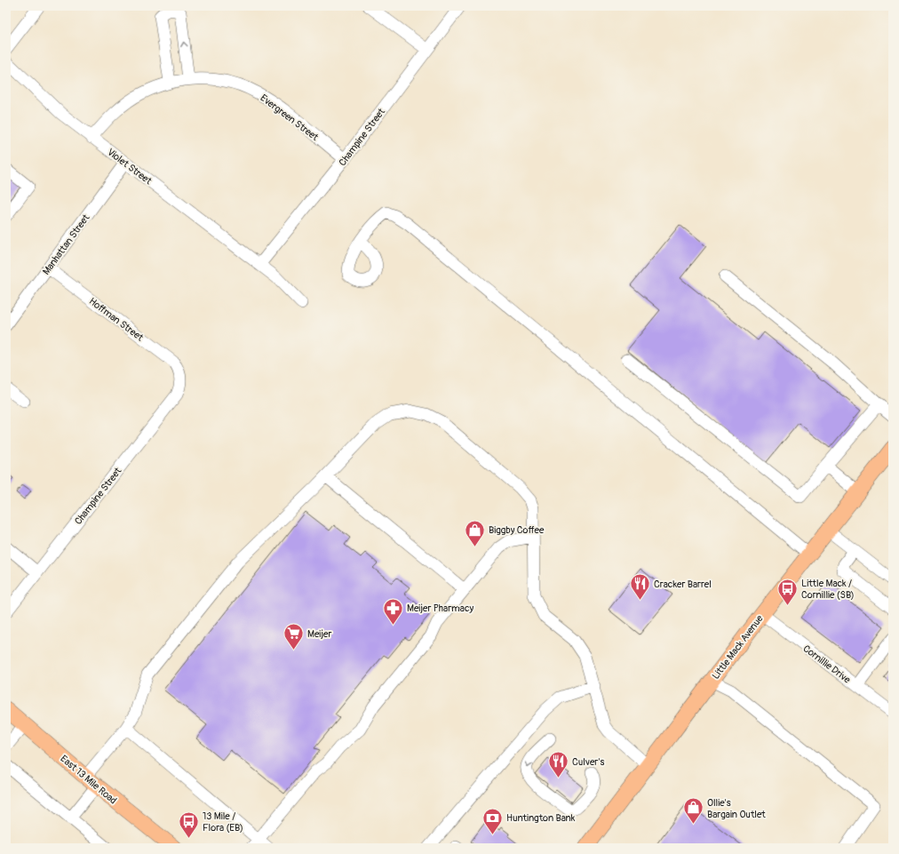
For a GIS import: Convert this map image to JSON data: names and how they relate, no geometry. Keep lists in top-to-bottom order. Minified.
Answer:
{"streets":{"main road":["Little Mack Avenue","East 13 Mile Road"],"street":["Evergreen Street","Champine Street","Violet Street","Manhattan Street","Hoffman Street","Cornillie Drive"]},"crossings":[["Evergreen Street","Champine Street"],["Evergreen Street","Violet Street"],["Champine Street","Violet Street"],["Champine Street","Hoffman Street"],["Violet Street","Manhattan Street"],["Manhattan Street","Hoffman Street"],["Little Mack Avenue","Cornillie Drive"]],"places":{"shop":["Biggby Coffee","Ollie's Bargain Outlet"],"restaurant":["Cracker Barrel","Culver's"],"bus stop":["Little Mack / Cornillie (SB)","13 Mile / Flora (EB)"],"pharmacy":["Meijer Pharmacy"],"supermarket":["Meijer"],"bank":["Huntington Bank"]}}
